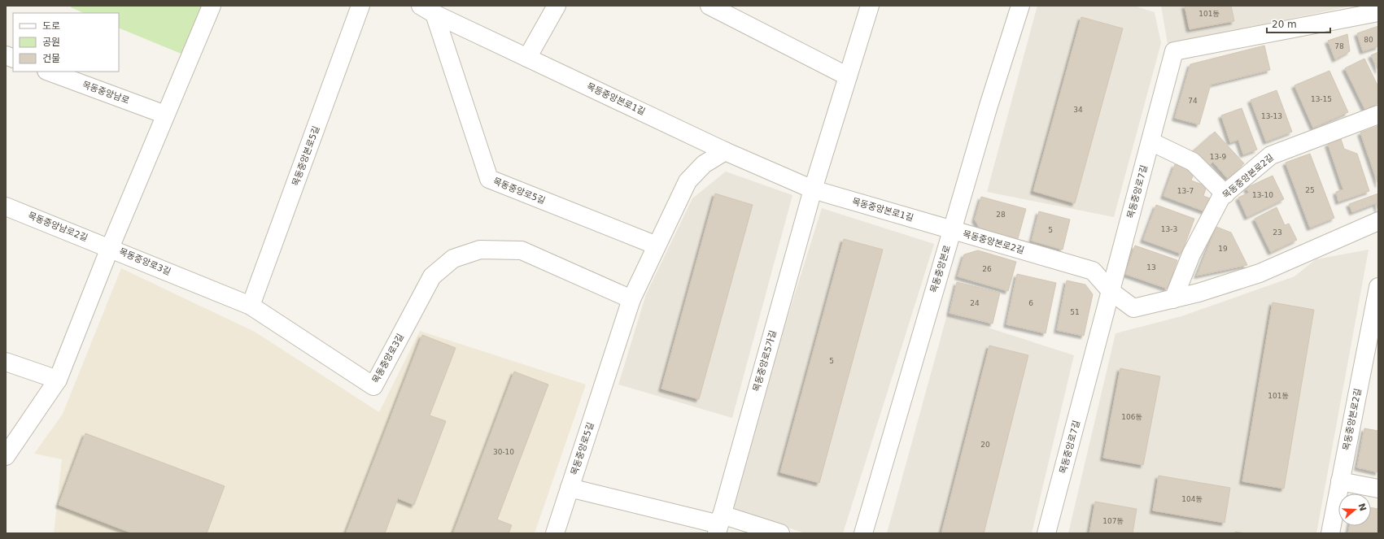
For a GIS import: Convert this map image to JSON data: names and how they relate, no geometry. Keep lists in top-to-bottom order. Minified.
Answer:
{"streets":{"street":["목동중앙남로","목동중앙본로1길","목동중앙본로5길","목동중앙본로2길","목동중앙로5길","목동중앙로7길","목동중앙남로2길","목동중앙로3길","목동중앙본로","목동중앙로5가길"]},"crossings":[["목동중앙남로","목동중앙로3길"],["목동중앙본로1길","목동중앙본로2길"],["목동중앙본로1길","목동중앙로5길"],["목동중앙본로1길","목동중앙본로"],["목동중앙본로1길","목동중앙로5가길"],["목동중앙본로5길","목동중앙로3길"],["목동중앙본로2길","목동중앙로7길"],["목동중앙본로2길","목동중앙본로"],["목동중앙로5길","목동중앙로3길"],["목동중앙로5길","목동중앙로5가길"],["목동중앙남로2길","목동중앙로3길"]],"house_numbers":["101동","80","78","13-15","74","34","13-13","13-9","25","13-7","13-10","28","13-3","5","23","19","13","26","24","6","51","5","101동","106동","20","30-10","104동","107동"],"legend":["도로","공원","건물"],"scale_bar":"20 m","north":"right"}
